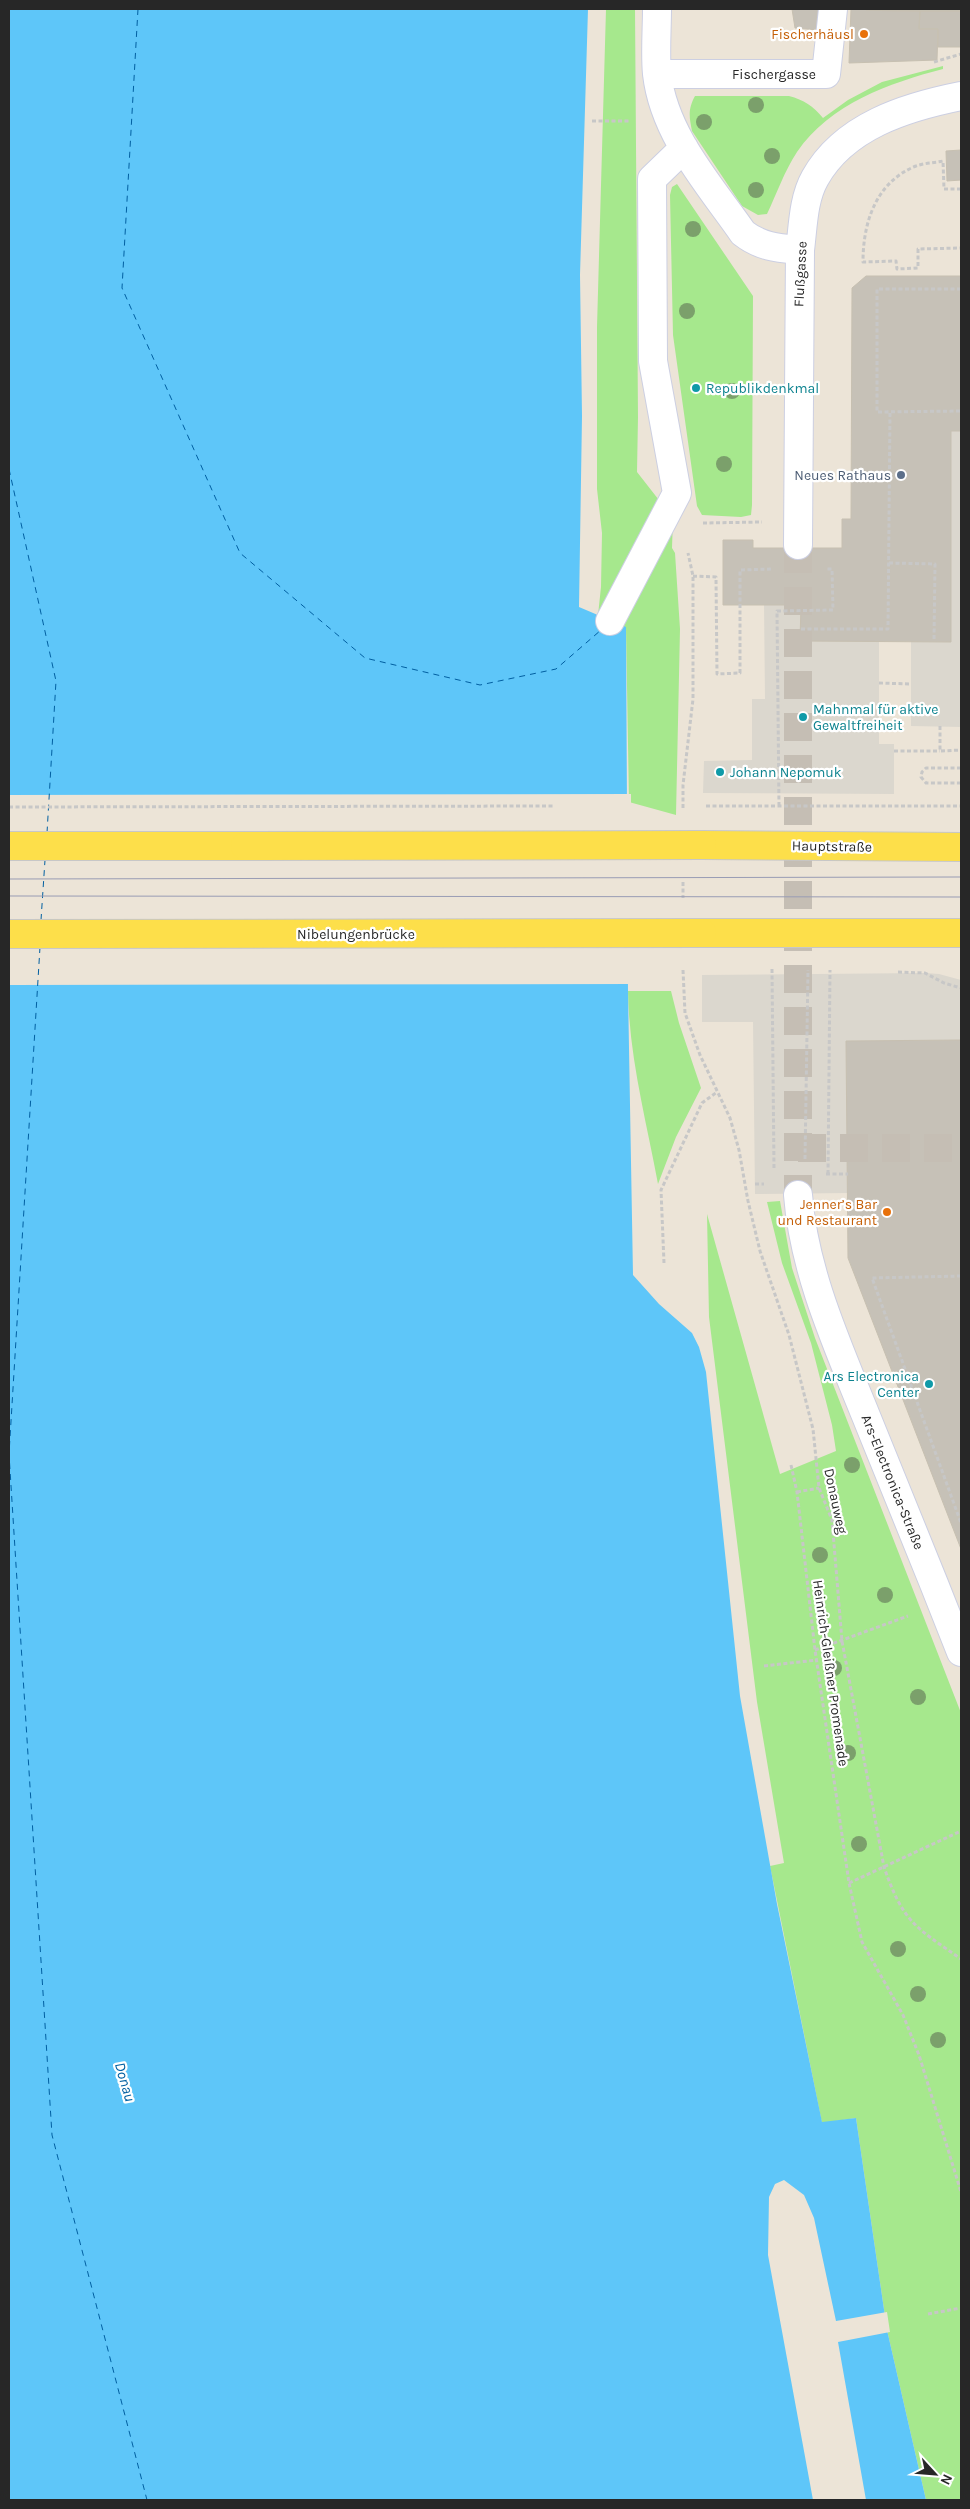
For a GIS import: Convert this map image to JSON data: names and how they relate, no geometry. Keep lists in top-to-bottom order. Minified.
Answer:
{"streets":{"main road":["Hauptstraße","Nibelungenbrücke"],"street":["Fischergasse","Flußgasse","Ars-Electronica-Straße"],"path":["Donauweg","Heinrich-Gleißner Promenade"]},"water":["Donau"],"places":["Fischerhäusl","Republikdenkmal","Neues Rathaus","Mahnmal für aktive Gewaltfreiheit","Johann Nepomuk","Jenner’s Bar und Restaurant","Ars Electronica Center"],"north":"bottom right"}
